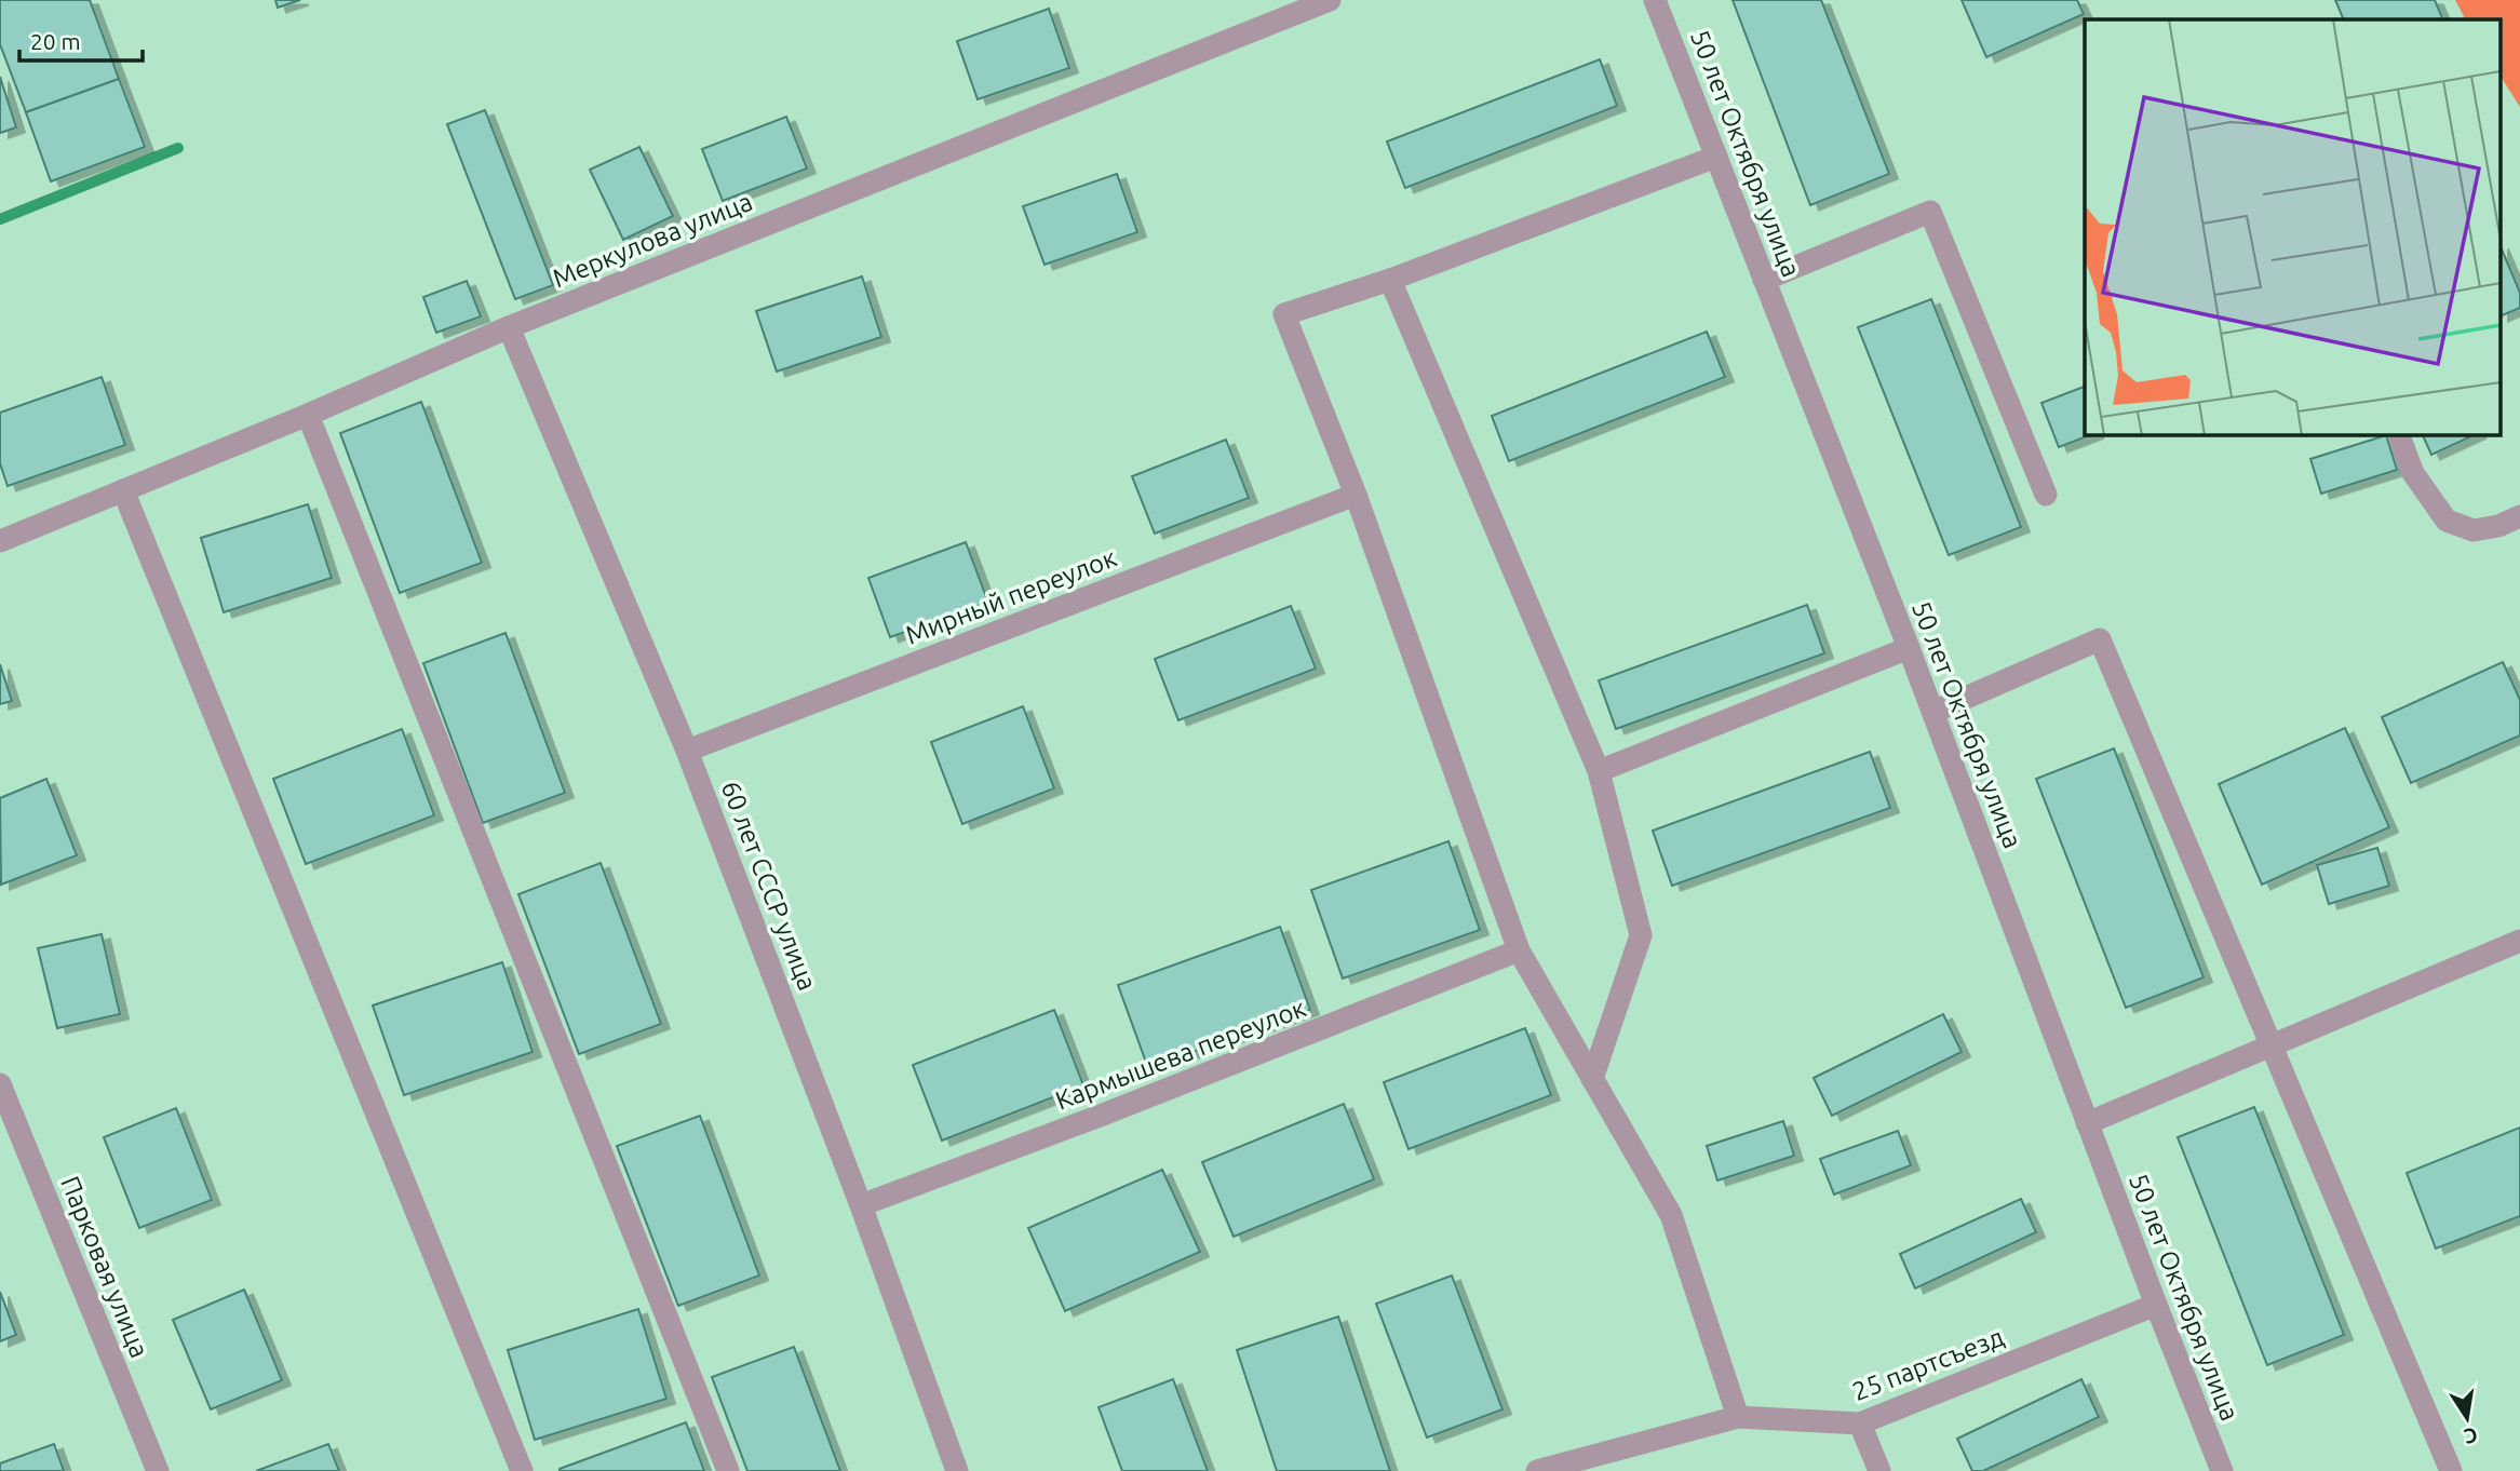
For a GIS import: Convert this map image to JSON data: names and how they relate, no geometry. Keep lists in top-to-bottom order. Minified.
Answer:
{"streets":{"street":["50 лет Октября улица","Меркулова улица","Мирный переулок","60 лет СССР улица","Кармышева переулок","Парковая улица","25 партсъезд"]},"crossings":[["50 лет Октября улица","25 партсъезд"],["Меркулова улица","60 лет СССР улица"],["Мирный переулок","60 лет СССР улица"],["60 лет СССР улица","Кармышева переулок"]],"scale_bar":"20 m","north":"bottom"}
